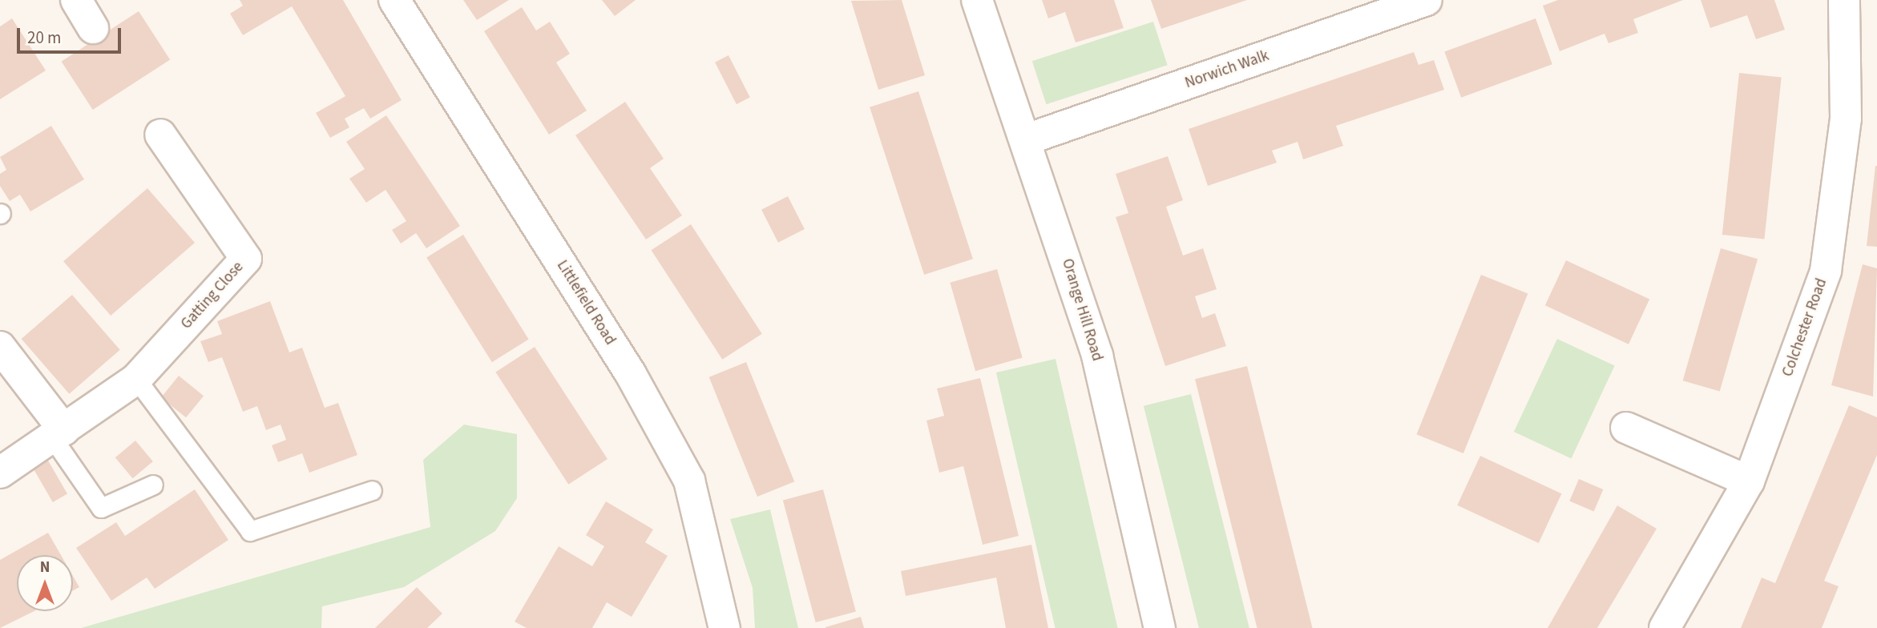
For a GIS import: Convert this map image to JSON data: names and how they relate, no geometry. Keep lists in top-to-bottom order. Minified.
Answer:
{"streets":{"street":["Norwich Walk","Gatting Close","Littlefield Road","Orange Hill Road","Colchester Road"]},"crossings":[["Norwich Walk","Orange Hill Road"]],"scale_bar":"20 m","north":"top"}
